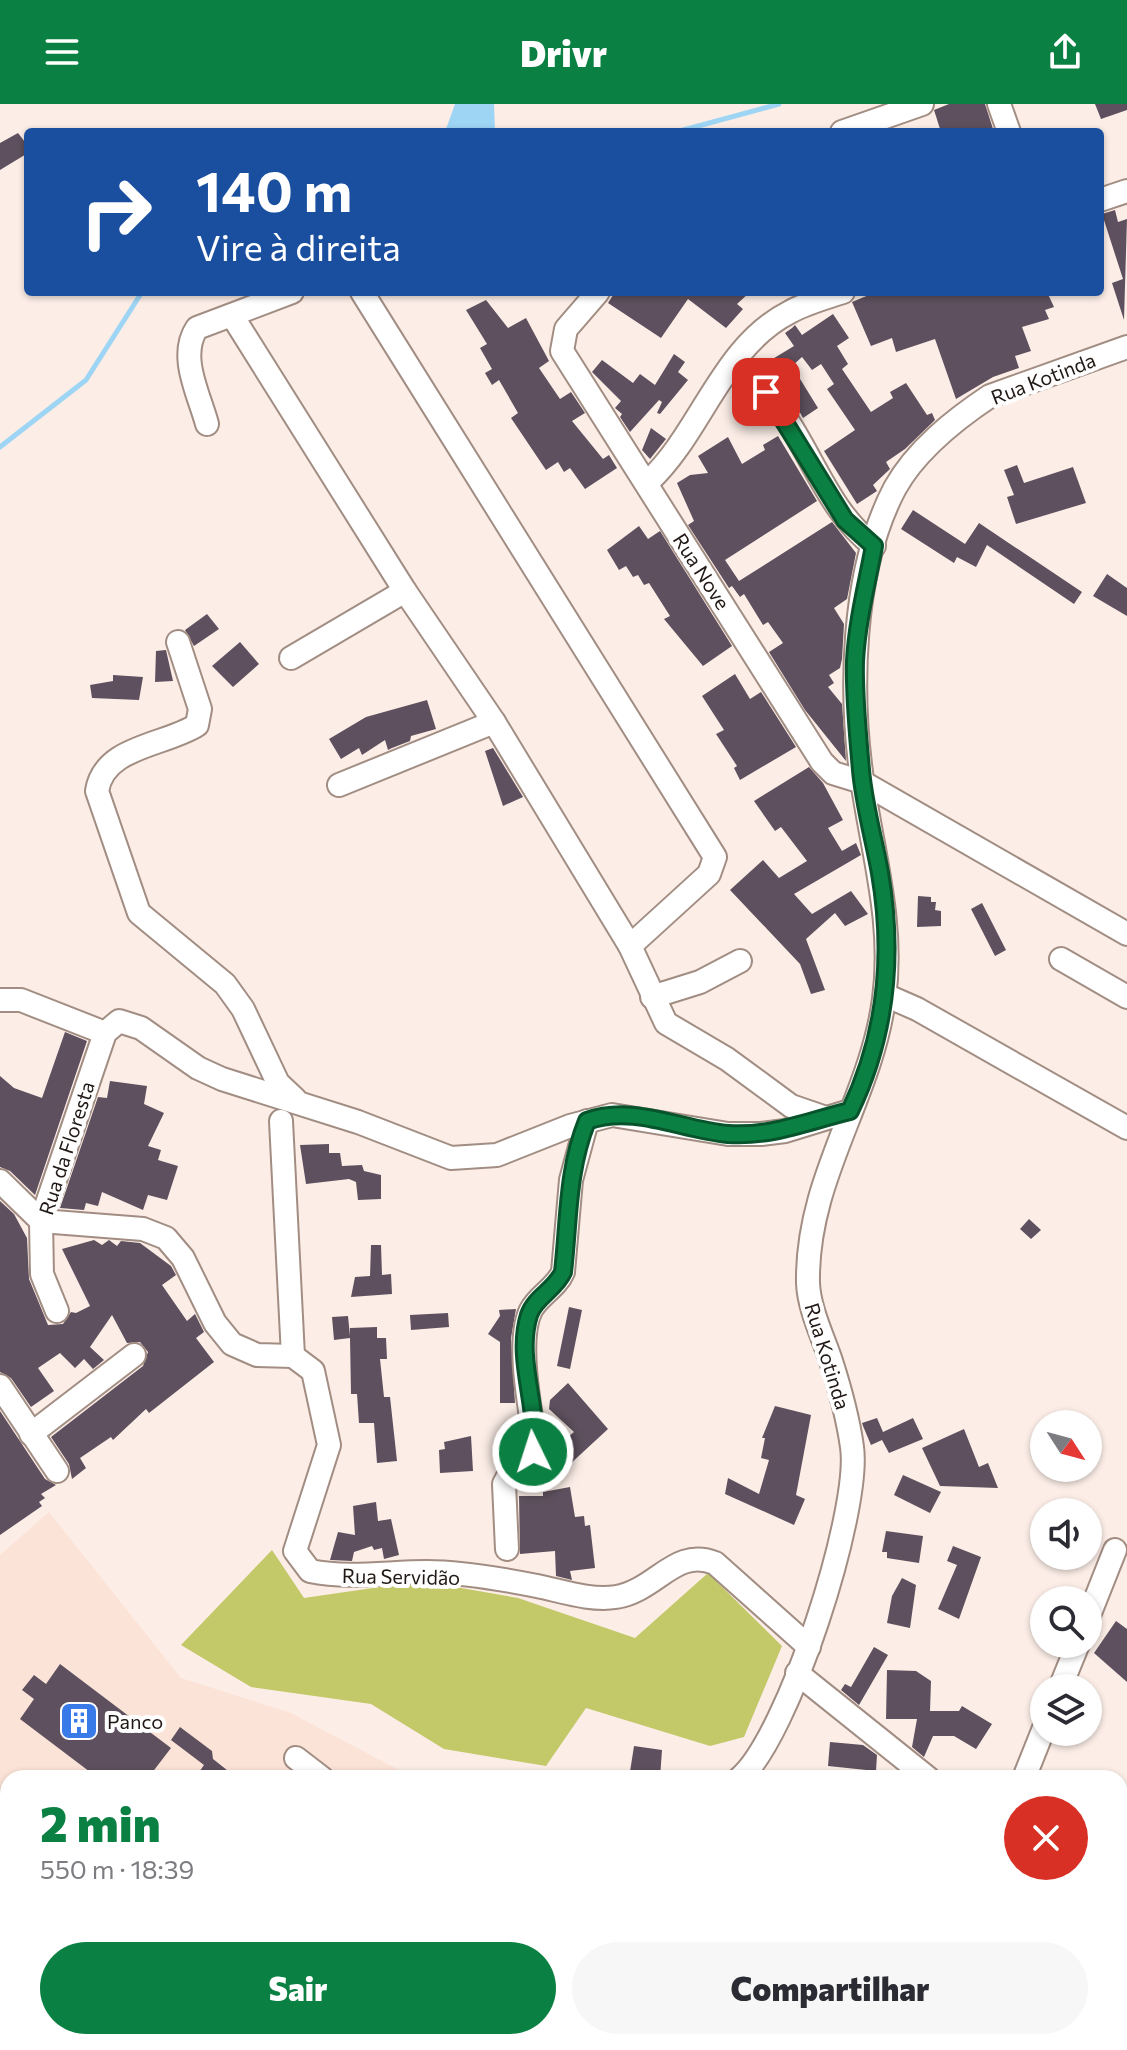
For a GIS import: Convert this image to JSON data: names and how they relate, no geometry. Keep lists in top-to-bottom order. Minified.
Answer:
{"streets":{"street":["Rua Kotinda","Rua Nove","Rua da Floresta","Rua Servidão"]},"crossings":[["Rua Kotinda","Rua Nove"],["Rua Kotinda","Rua Servidão"]],"places":{"building":["Panco"]},"north":"bottom right","page":{"header":"Drivr","turn":["140 m","Vire à direita"],"heading":["2 min","550 m · 18:39"],"buttons":["Sair","Compartilhar"]}}
